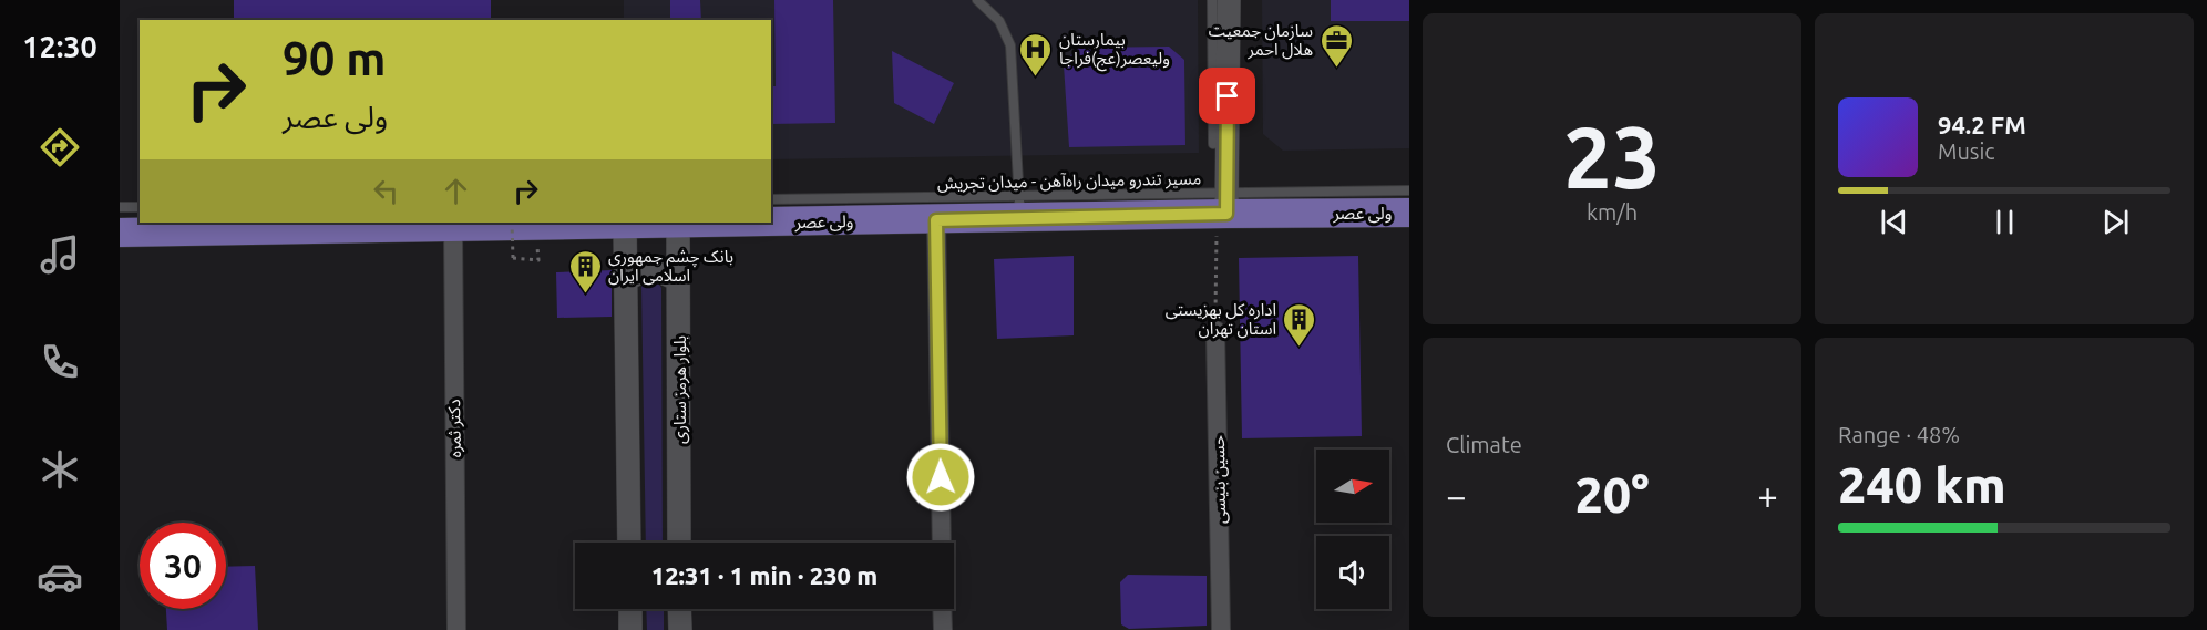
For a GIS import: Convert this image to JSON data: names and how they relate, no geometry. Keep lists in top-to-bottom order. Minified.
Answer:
{"streets":{"main road":["ولی عصر"],"street":["بلوار هرمز ستاری","دکتر ثمره","حسین بنیسی"],"lane":["مسیر تندرو میدان راه‌آهن - میدان تجریش"]},"crossings":[["مسیر تندرو میدان راه‌آهن - میدان تجریش","ولی عصر"],["ولی عصر","بلوار هرمز ستاری"],["ولی عصر","دکتر ثمره"]],"places":{"office":["سازمان جمعیت هلال احمر"],"hospital":["بیمارستان ولیعصر(عج)فراجا"],"building":["بانک چشم جمهوری اسلامی ایران","اداره کل بهزیستی استان تهران"]},"north":"right","page":{"tabs":"12:30","tile":[["23","km/h"],"Climate",["Range · 48%","240 km"]],"turn":["90 m","ولی عصر"],"song":["94.2 FM","Music"],"heat":["−","20°","+"],"limit":"30","trip":"12:31 · 1 min · 230 m"}}
